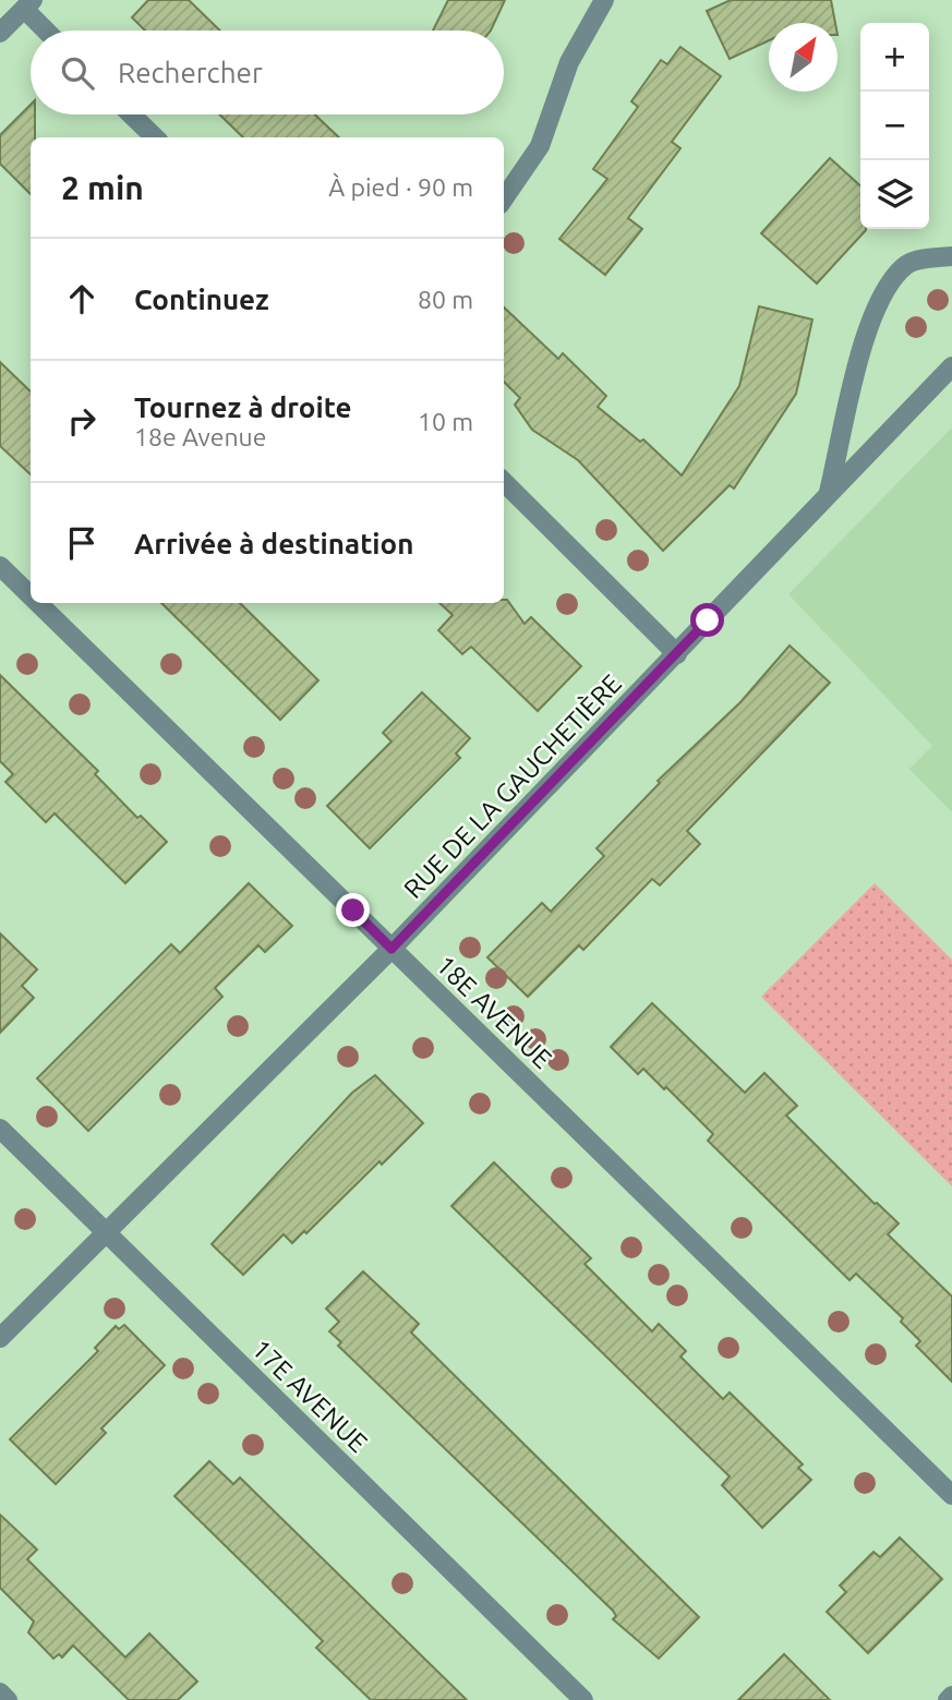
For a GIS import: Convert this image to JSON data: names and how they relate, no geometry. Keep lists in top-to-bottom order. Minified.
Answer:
{"streets":{"street":["RUE DE LA GAUCHETIÈRE","18E AVENUE","17E AVENUE"]},"crossings":[["RUE DE LA GAUCHETIÈRE","18E AVENUE"],["RUE DE LA GAUCHETIÈRE","17E AVENUE"]],"north":"top right","page":{"map_buttons":["+","−"],"search":"Rechercher","heading":["2 min","À pied · 90 m"],"list":[["Continuez","80 m"],["Tournez à droite","18e Avenue","10 m"],"Arrivée à destination"]}}
